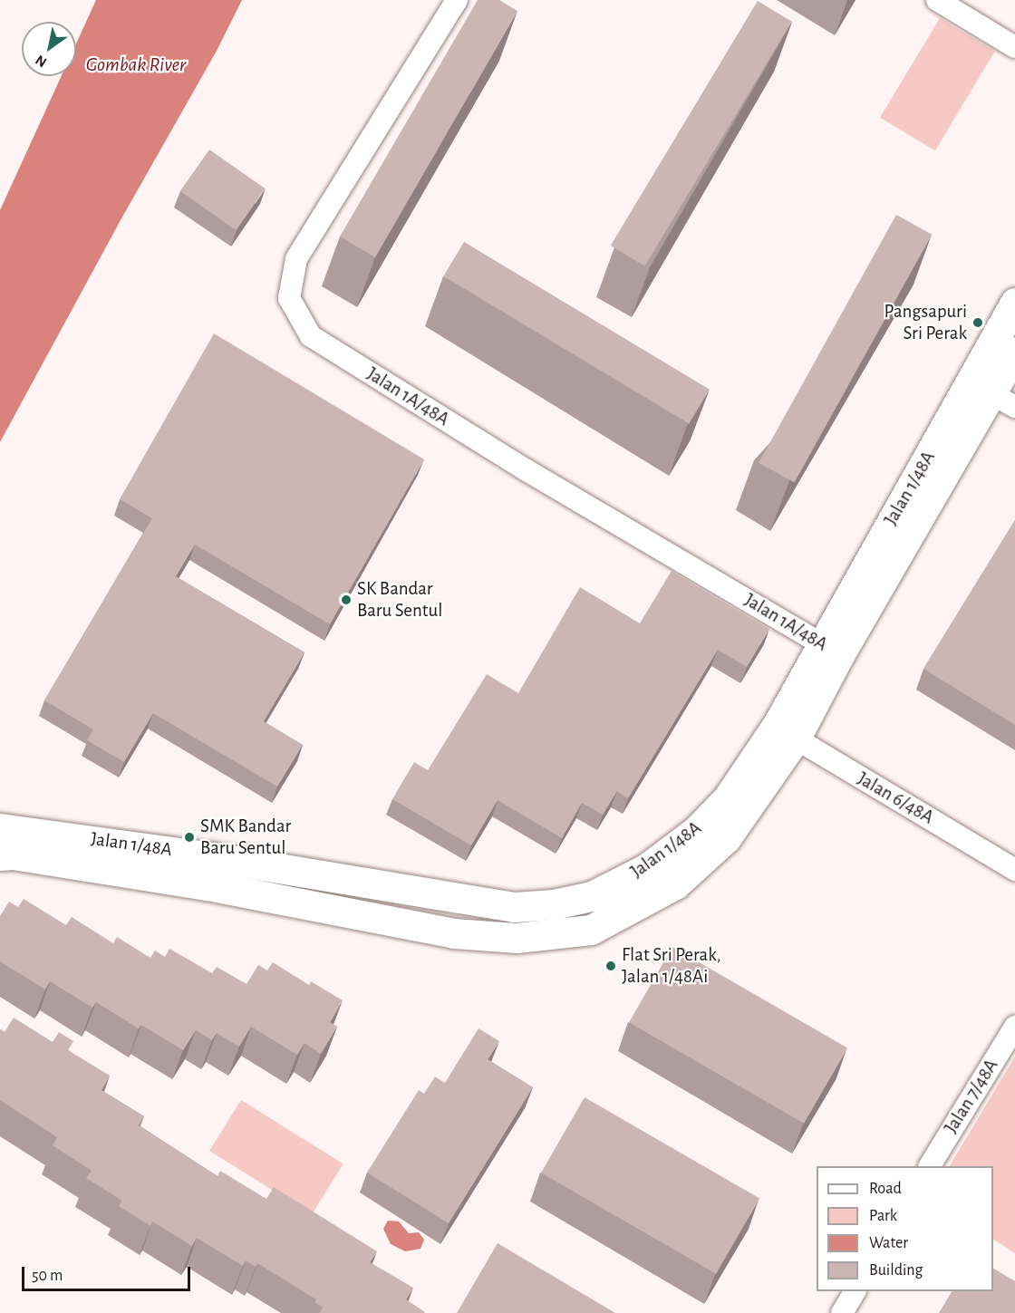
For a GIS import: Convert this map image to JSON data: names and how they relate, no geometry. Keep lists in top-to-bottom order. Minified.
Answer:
{"streets":{"main road":["Jalan 1/48A"],"street":["Jalan 1A/48A","Jalan 6/48A","Jalan 7/48A"]},"crossings":[["Jalan 1A/48A","Jalan 1/48A"],["Jalan 1/48A","Jalan 6/48A"]],"water":["Gombak River"],"places":["Pangsapuri Sri Perak","SK Bandar Baru Sentul","SMK Bandar Baru Sentul","Flat Sri Perak, Jalan 1/48Ai"],"legend":["Road","Park","Water","Building"],"scale_bar":"50 m","north":"bottom left"}
